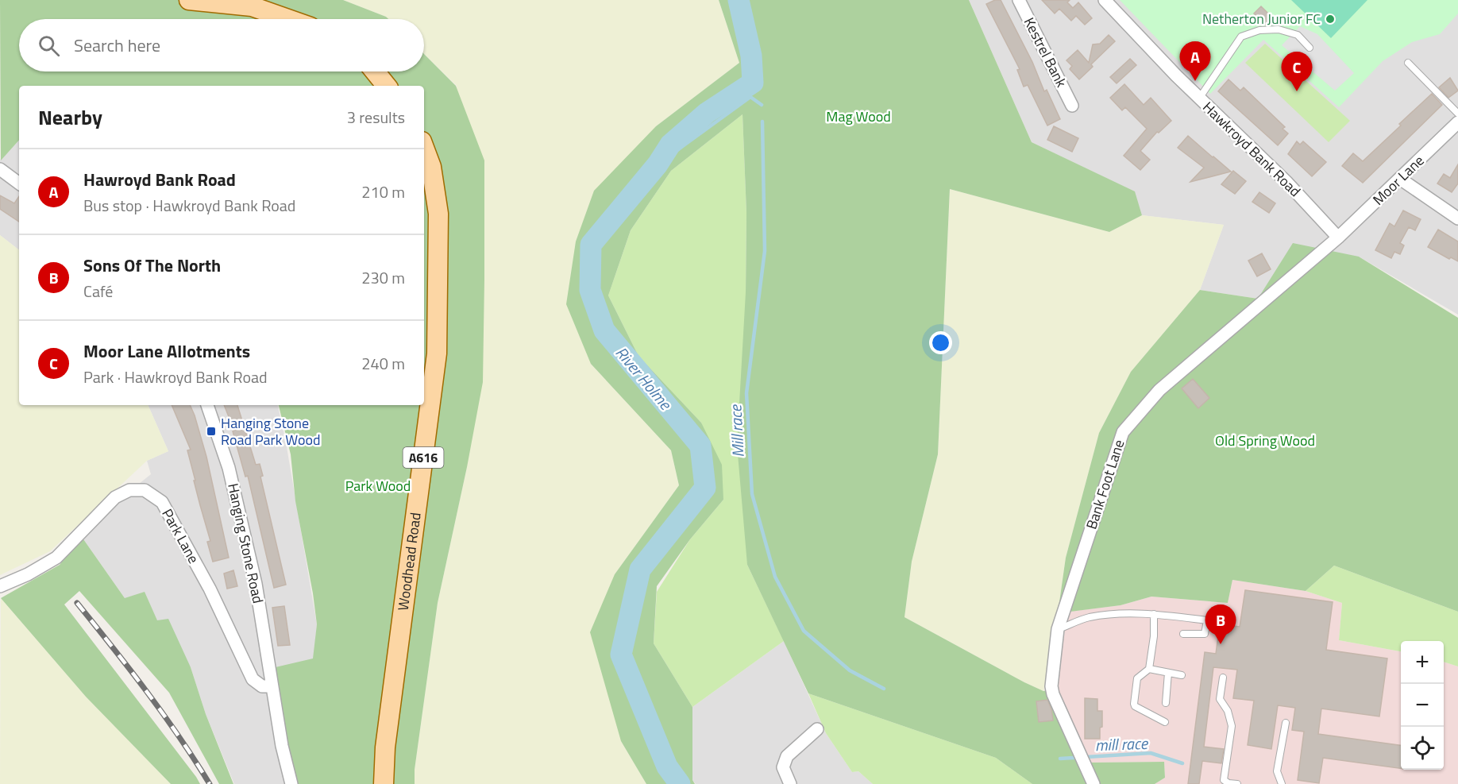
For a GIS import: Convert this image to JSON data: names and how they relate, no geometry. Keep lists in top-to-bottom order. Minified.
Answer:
{"streets":{"main road":["A616","Woodhead Road"],"street":["Kestrel Bank","Hawkroyd Bank Road","Moor Lane","Bank Foot Lane","Park Lane","Hanging Stone Road"]},"crossings":[["Hawkroyd Bank Road","Moor Lane"],["Hawkroyd Bank Road","Bank Foot Lane"],["Moor Lane","Bank Foot Lane"],["Park Lane","Hanging Stone Road"]],"water":["River Holme","Mill race","mill race"],"parks":["Mag Wood","Old Spring Wood","Park Wood"],"places":{"other":["Netherton Junior FC"],"transit":["Hanging Stone Road Park Wood"]},"page":{"search":"Search here","pins":["A","C","B"],"heading":["Nearby","3 results"],"list":[{"mark":"A","name":"Hawroyd Bank Road","note":"Bus stop · Hawkroyd Bank Road","value":"210 m"},{"mark":"B","name":"Sons Of The North","note":"Café","value":"230 m"},{"mark":"C","name":"Moor Lane Allotments","note":"Park · Hawkroyd Bank Road","value":"240 m"}],"map_buttons":["+","−"]}}
